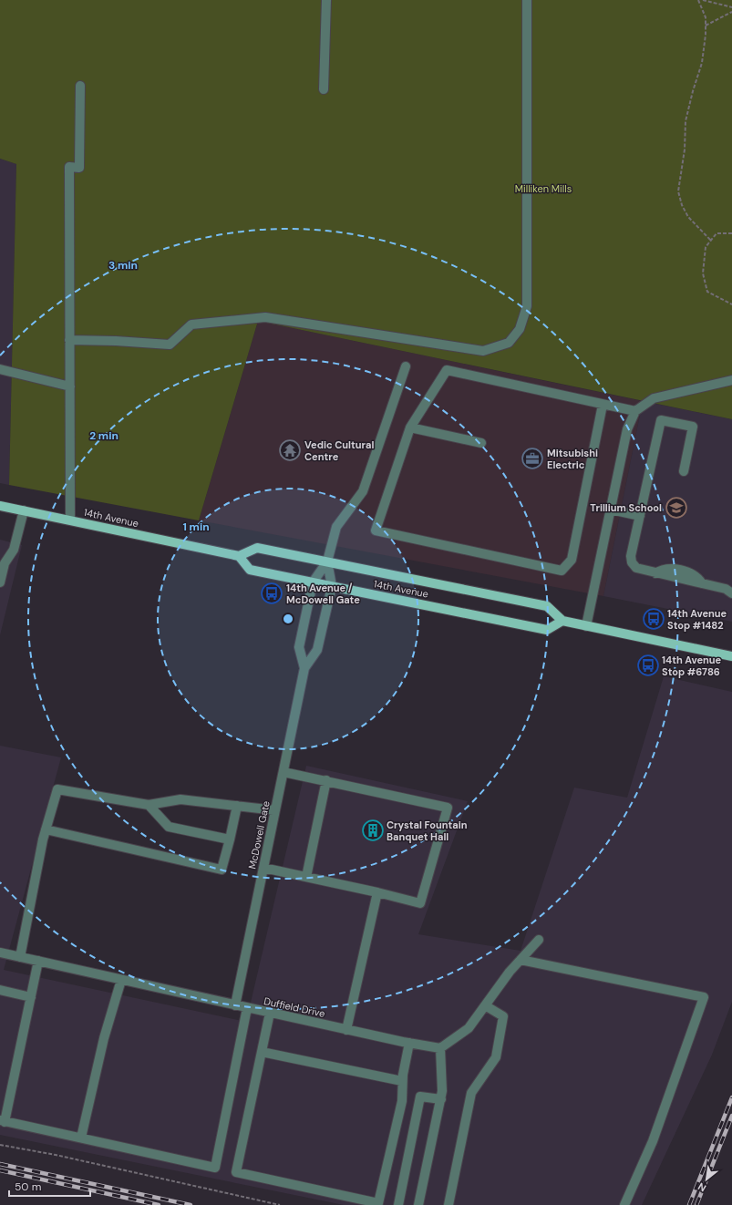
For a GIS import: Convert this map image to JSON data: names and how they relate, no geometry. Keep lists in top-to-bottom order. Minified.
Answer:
{"streets":{"main road":["14th Avenue"],"street":["McDowell Gate","Duffield Drive"]},"crossings":[["14th Avenue","McDowell Gate"],["McDowell Gate","Duffield Drive"]],"parks":["Milliken Mills"],"places":{"temple":["Vedic Cultural Centre"],"office":["Mitsubishi Electric"],"school or university":["Trillium School"],"bus stop":["14th Avenue / McDowell Gate","14th Avenue Stop #1482","14th Avenue Stop #6786"],"building":["Crystal Fountain Banquet Hall"]},"scale_bar":"50 m","north":"bottom left","rings":["3 min","2 min","1 min"]}
